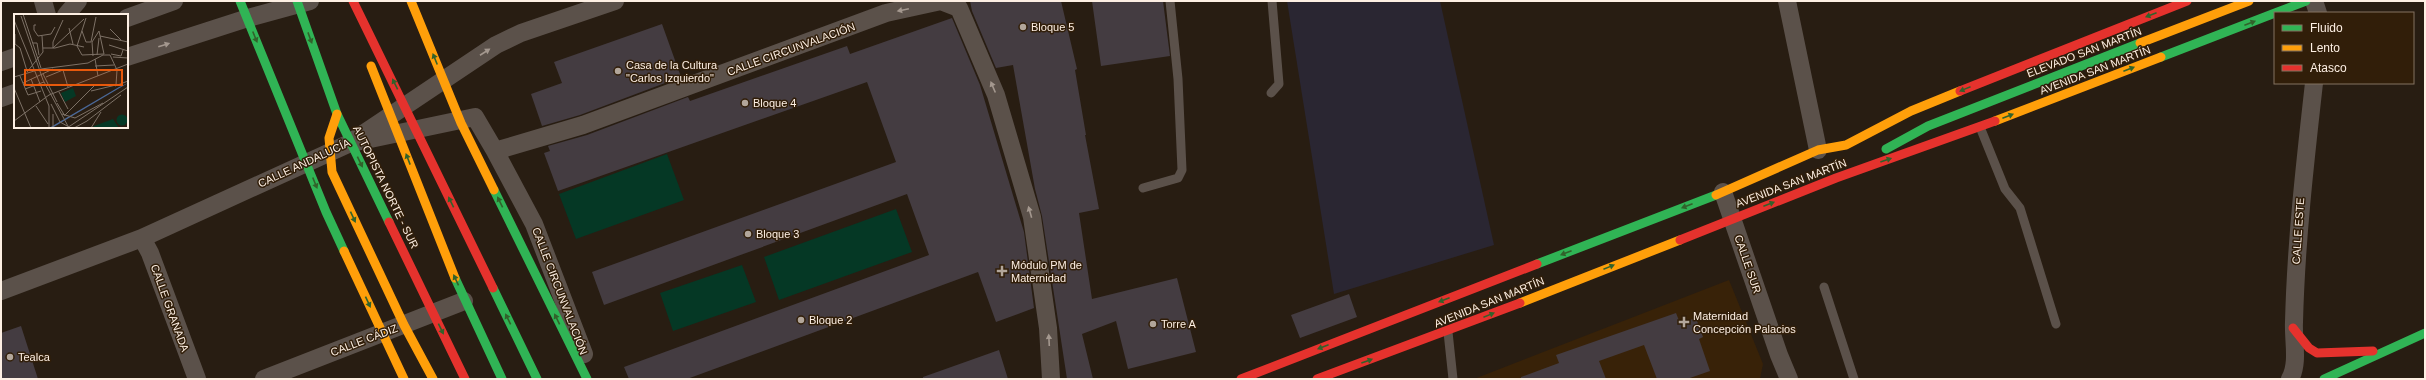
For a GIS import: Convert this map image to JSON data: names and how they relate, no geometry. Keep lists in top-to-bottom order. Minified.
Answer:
{"streets":{"main road":["ELEVADO SAN MARTÍN","AVENIDA SAN MARTÍN","AUTOPISTA NORTE - SUR"],"street":["CALLE CIRCUNVALACIÓN","CALLE ANDALUCÍA","CALLE ESTE","CALLE SUR","CALLE GRANADA","CALLE CÁDIZ"]},"crossings":[["AVENIDA SAN MARTÍN","CALLE SUR"],["CALLE ANDALUCÍA","CALLE GRANADA"]],"one_way":["CALLE ANDALUCÍA"],"places":{"other":["Bloque 5","Casa de la Cultura \"Carlos Izquierdo\"","Bloque 4","Bloque 3","Bloque 2","Torre A","Tealca"],"health":["Módulo PM de Maternidad","Maternidad Concepción Palacios"]},"legend":["Fluido","Lento","Atasco"]}
